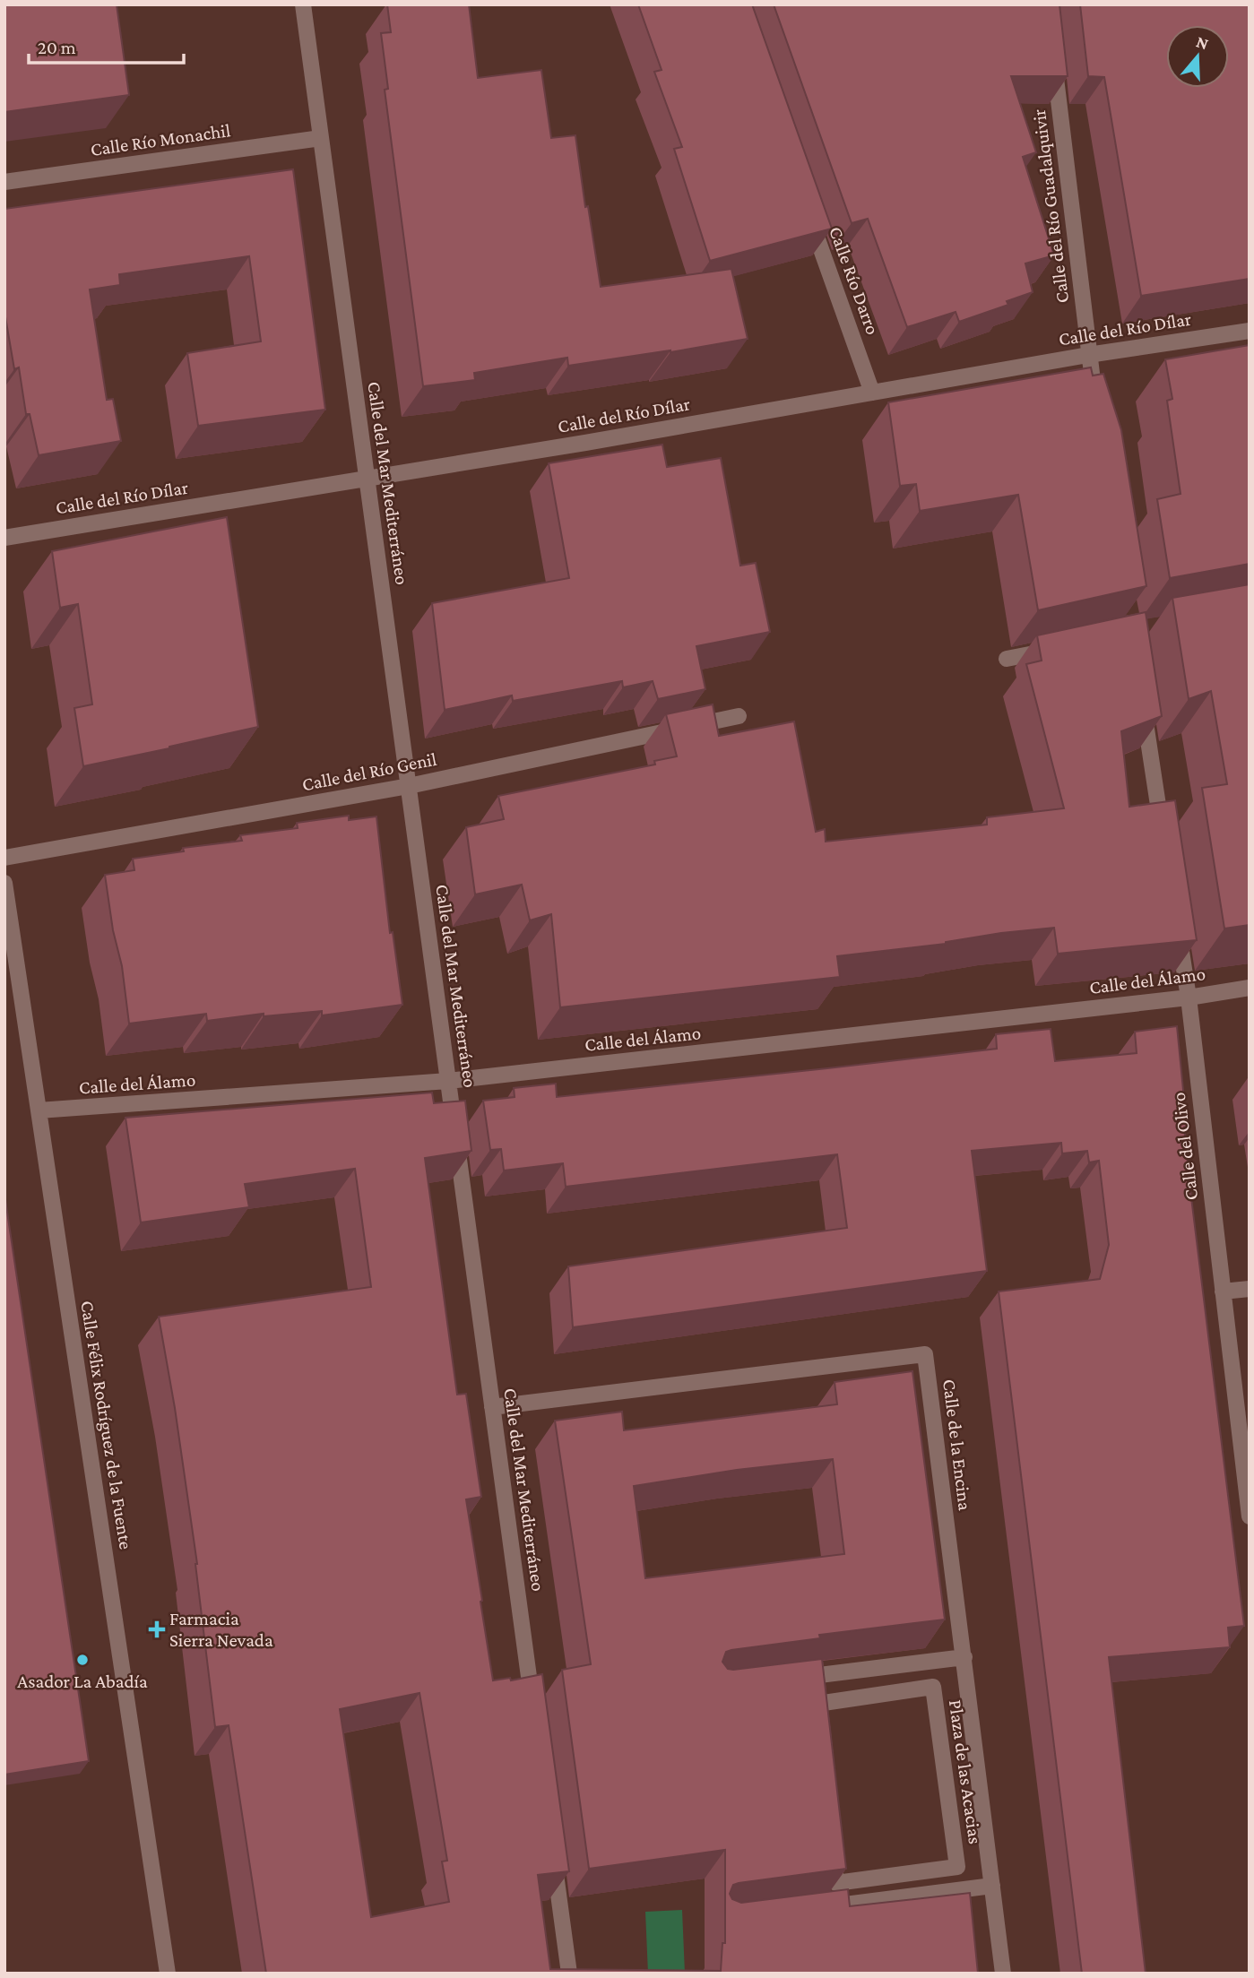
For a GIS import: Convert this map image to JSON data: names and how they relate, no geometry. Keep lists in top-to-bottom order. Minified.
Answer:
{"streets":{"street":["Calle Río Monachil","Calle del Río Guadalquivir","Calle Río Darro","Calle del Río Dílar","Calle del Mar Mediterráneo","Calle del Río Genil","Calle del Álamo","Calle del Olivo","Calle Félix Rodríguez de la Fuente","Calle de la Encina","Plaza de las Acacias"]},"crossings":[["Calle Río Monachil","Calle del Mar Mediterráneo"],["Calle del Río Guadalquivir","Calle del Río Dílar"],["Calle Río Darro","Calle del Río Dílar"],["Calle del Río Dílar","Calle del Mar Mediterráneo"],["Calle del Mar Mediterráneo","Calle del Río Genil"],["Calle del Mar Mediterráneo","Calle del Álamo"],["Calle del Mar Mediterráneo","Calle de la Encina"],["Calle del Álamo","Calle del Olivo"],["Calle del Álamo","Calle Félix Rodríguez de la Fuente"]],"places":{"health":["Farmacia Sierra Nevada"],"other":["Asador La Abadía"]},"scale_bar":"20 m","north":"top"}
